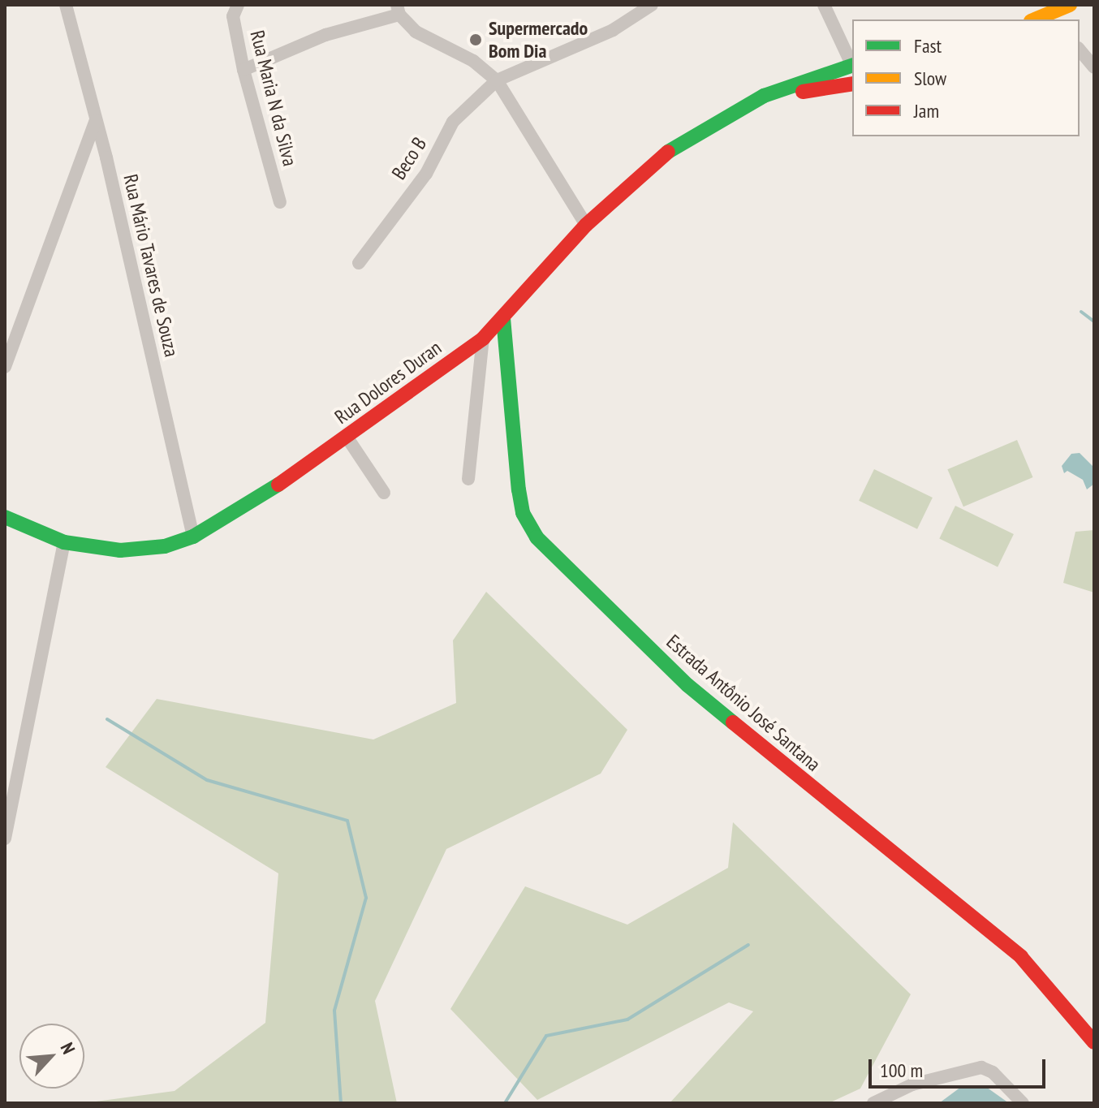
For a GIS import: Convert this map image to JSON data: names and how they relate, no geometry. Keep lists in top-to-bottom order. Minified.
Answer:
{"streets":{"street":["Rua Maria N da Silva","Beco B","Rua Mário Tavares de Souza","Rua Dolores Duran","Estrada Antônio José Santana"]},"crossings":[["Rua Mário Tavares de Souza","Rua Dolores Duran"],["Rua Dolores Duran","Estrada Antônio José Santana"]],"places":["Supermercado Bom Dia"],"legend":["Fast","Slow","Jam"],"scale_bar":"100 m","north":"top right"}
